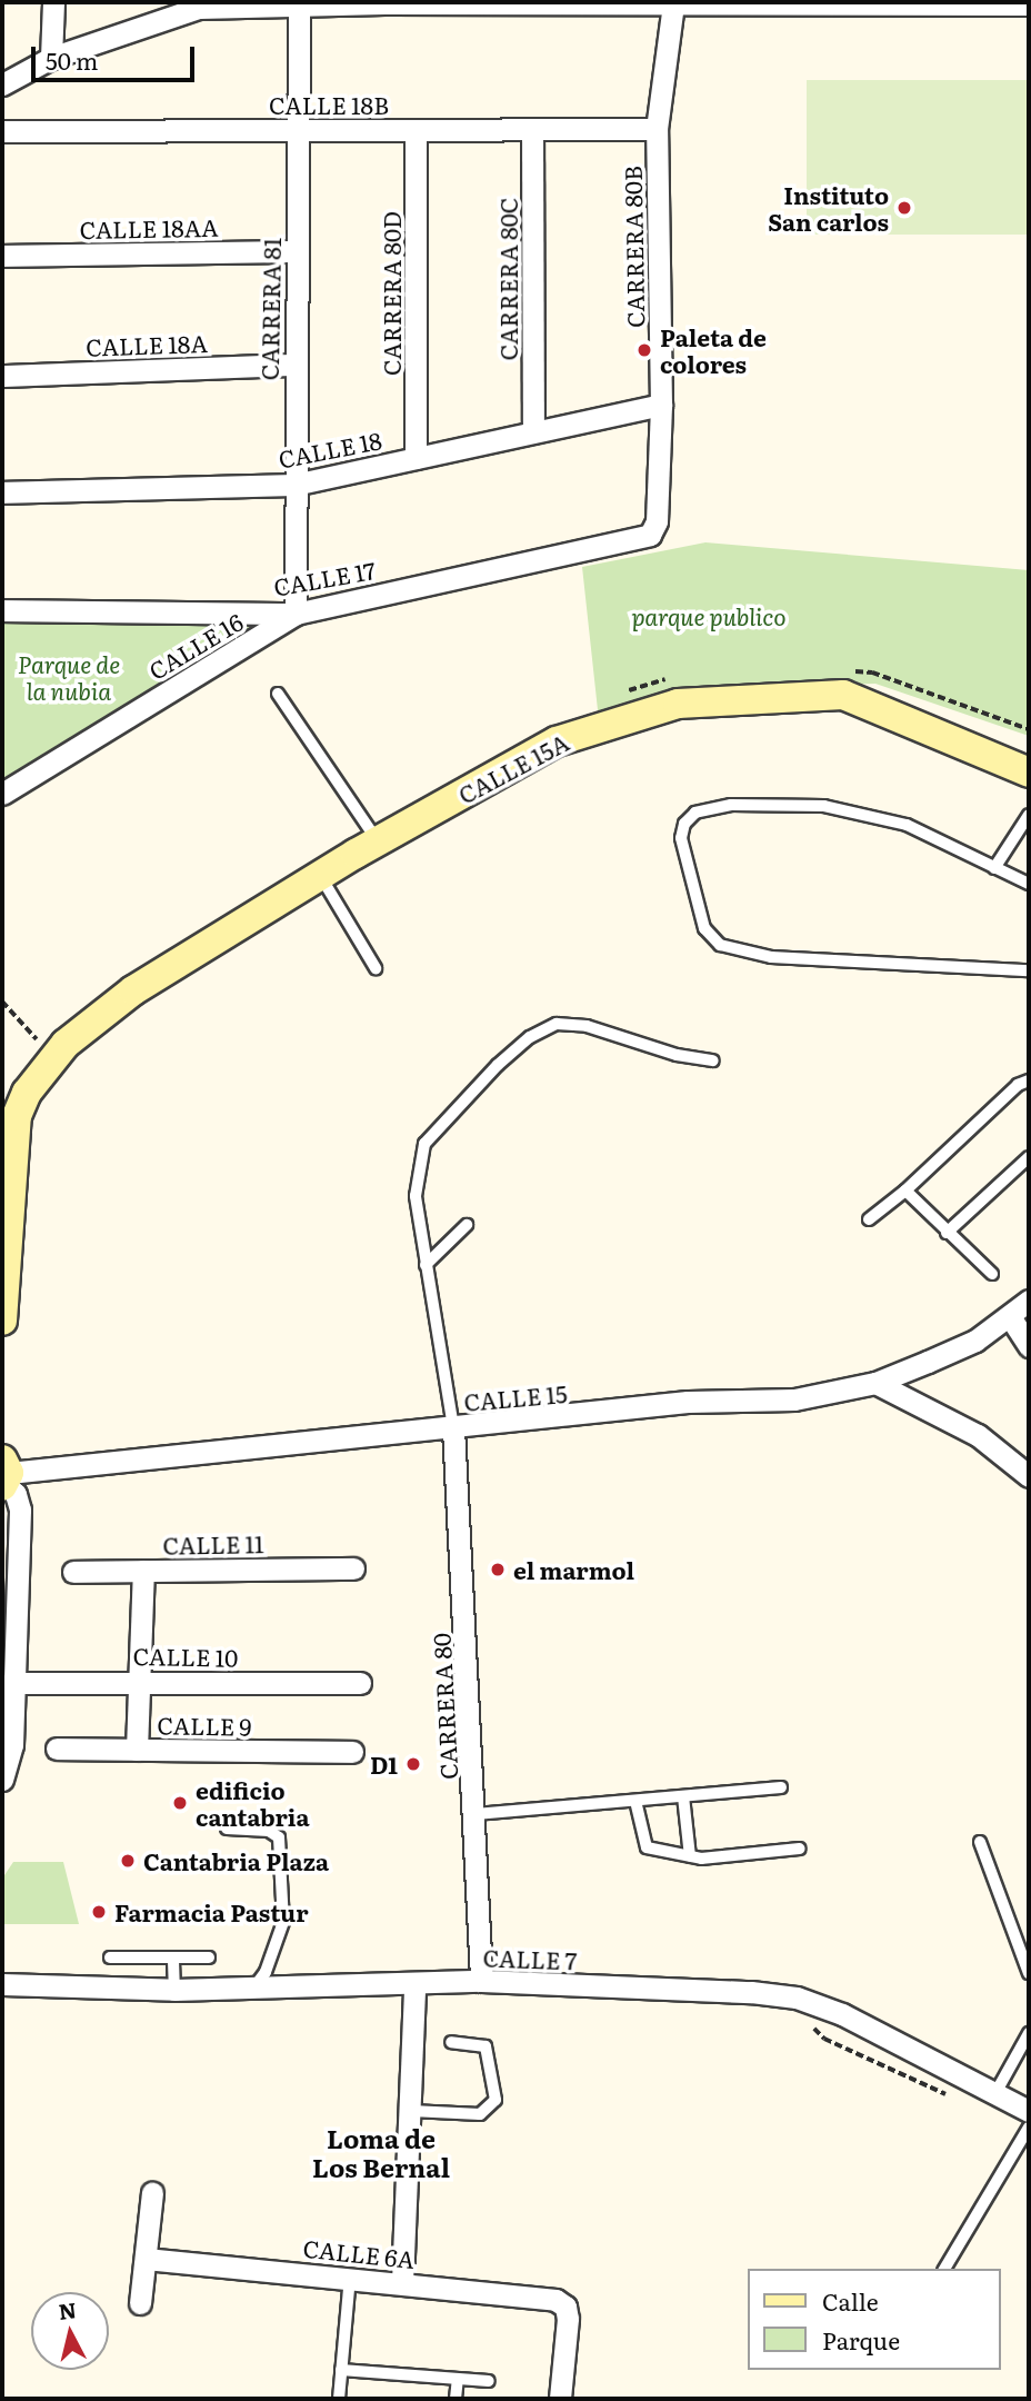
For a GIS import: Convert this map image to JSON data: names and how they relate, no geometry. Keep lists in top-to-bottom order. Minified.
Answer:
{"streets":{"street":["CALLE 18B","CALLE 18AA","CARRERA 80B","CARRERA 80C","CARRERA 80D","CARRERA 81","CALLE 18A","CALLE 18","CALLE 17","CALLE 16","CALLE 15A","CALLE 15","CALLE 11","CALLE 10","CARRERA 80","CALLE 9","CALLE 7","CALLE 6A"]},"crossings":[["CALLE 18B","CARRERA 80B"],["CALLE 18B","CARRERA 80C"],["CALLE 18B","CARRERA 80D"],["CALLE 18B","CARRERA 81"],["CALLE 18AA","CARRERA 81"],["CARRERA 80B","CALLE 18"],["CARRERA 80B","CALLE 17"],["CARRERA 80C","CALLE 18"],["CARRERA 80D","CALLE 18"],["CARRERA 81","CALLE 18A"],["CARRERA 81","CALLE 18"],["CARRERA 81","CALLE 17"],["CARRERA 81","CALLE 16"],["CALLE 17","CALLE 16"],["CALLE 15","CARRERA 80"],["CARRERA 80","CALLE 7"]],"districts":["Loma de Los Bernal"],"parks":["parque publico","Parque de la nubia"],"places":["Instituto San carlos","Paleta de colores","el marmol","D1","edificio cantabria","Cantabria Plaza","Farmacia Pastur"],"legend":["Calle","Parque"],"scale_bar":"50 m","north":"top"}
